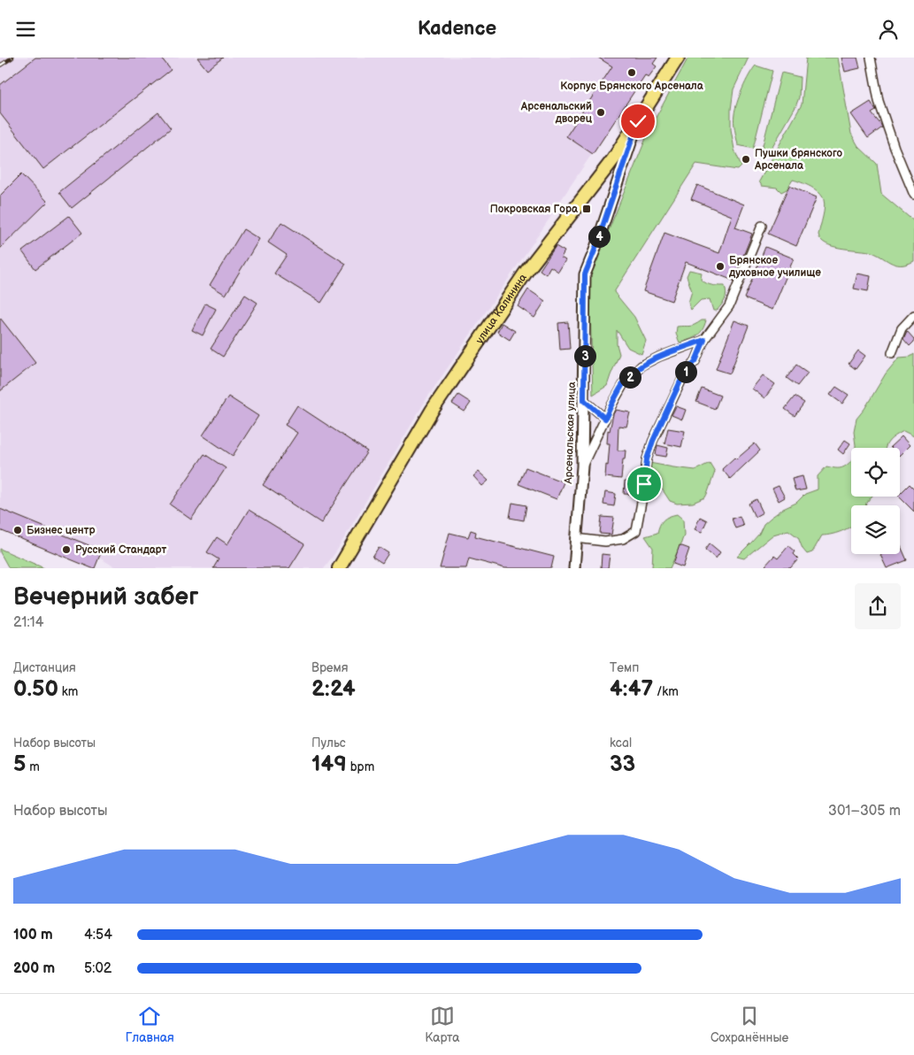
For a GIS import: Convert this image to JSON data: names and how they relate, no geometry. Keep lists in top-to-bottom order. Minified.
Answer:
{"streets":{"main road":["улица Калинина"],"street":["Арсенальская улица"]},"crossings":[["улица Калинина","Арсенальская улица"]],"places":{"other":["Корпус Брянского Арсенала","Арсенальский дворец","Пушки брянского Арсенала","Брянское духовное училище","Бизнес центр","Русский Стандарт"],"transit":["Покровская Гора"]},"page":{"header":"Kadence","pins":["4","3","1","2"],"heading":["Вечерний забег","21:14"],"stats":[["Дистанция","0.50 km"],["Время","2:24"],["Темп","4:47 /km"],["Набор высоты","5 m"],["Пульс","149 bpm"],["kcal","33"]],"chart":["Набор высоты","301–305 m"],"list":[{"name":"100 m","note":"4:54"},{"name":"200 m","note":"5:02"}],"tabs":["Главная","Карта","Сохранённые"]}}
